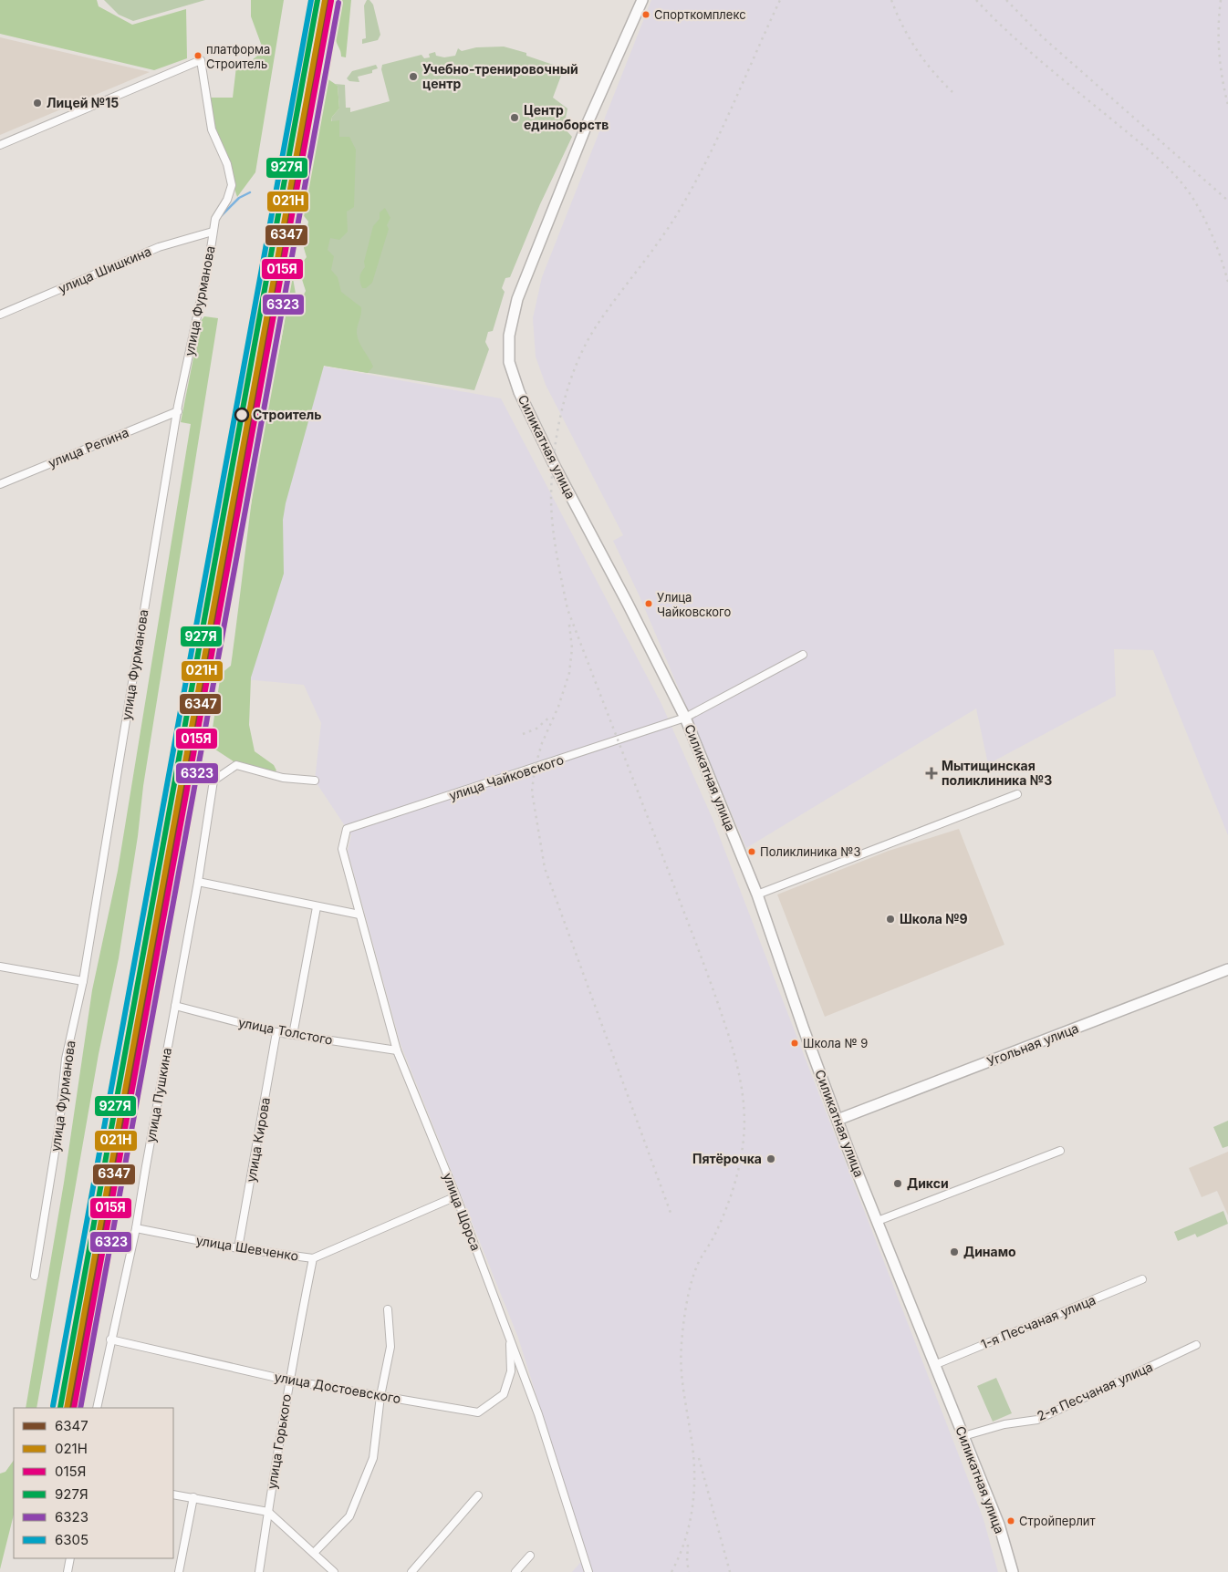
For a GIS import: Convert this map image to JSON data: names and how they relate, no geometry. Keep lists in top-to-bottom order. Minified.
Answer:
{"streets":{"street":["улица Шишкина","улица Фурманова","Силикатная улица","улица Репина","улица Чайковского","улица Толстого","Угольная улица","улица Пушкина","улица Кирова","улица Щорса","улица Шевченко","1-я Песчаная улица","улица Достоевского","2-я Песчаная улица","улица Горького"]},"crossings":[["улица Шишкина","улица Фурманова"],["улица Фурманова","улица Репина"],["Силикатная улица","улица Чайковского"],["Силикатная улица","Угольная улица"],["Силикатная улица","1-я Песчаная улица"],["Силикатная улица","2-я Песчаная улица"],["улица Чайковского","улица Щорса"],["улица Толстого","улица Пушкина"],["улица Толстого","улица Кирова"],["улица Толстого","улица Щорса"],["улица Пушкина","улица Шевченко"],["улица Пушкина","улица Достоевского"],["улица Кирова","улица Шевченко"],["улица Щорса","улица Шевченко"],["улица Щорса","улица Достоевского"],["улица Шевченко","улица Горького"],["улица Достоевского","улица Горького"]],"places":{"other":["Спорткомплекс","платформа Строитель","Учебно-тренировочный центр","Лицей №15","Центр единоборств","Строитель","Улица Чайковского","Поликлиника №3","Школа №9","Школа № 9","Пятёрочка","Дикси","Динамо","Стройперлит"],"health":["Мытищинская поликлиника №3"]},"lines":["transit line 6347","transit line 021Н","transit line 927Я","transit line 6305","transit line 015Я","transit line 6323"],"legend":["6347","021Н","015Я","927Я","6323","6305"]}
